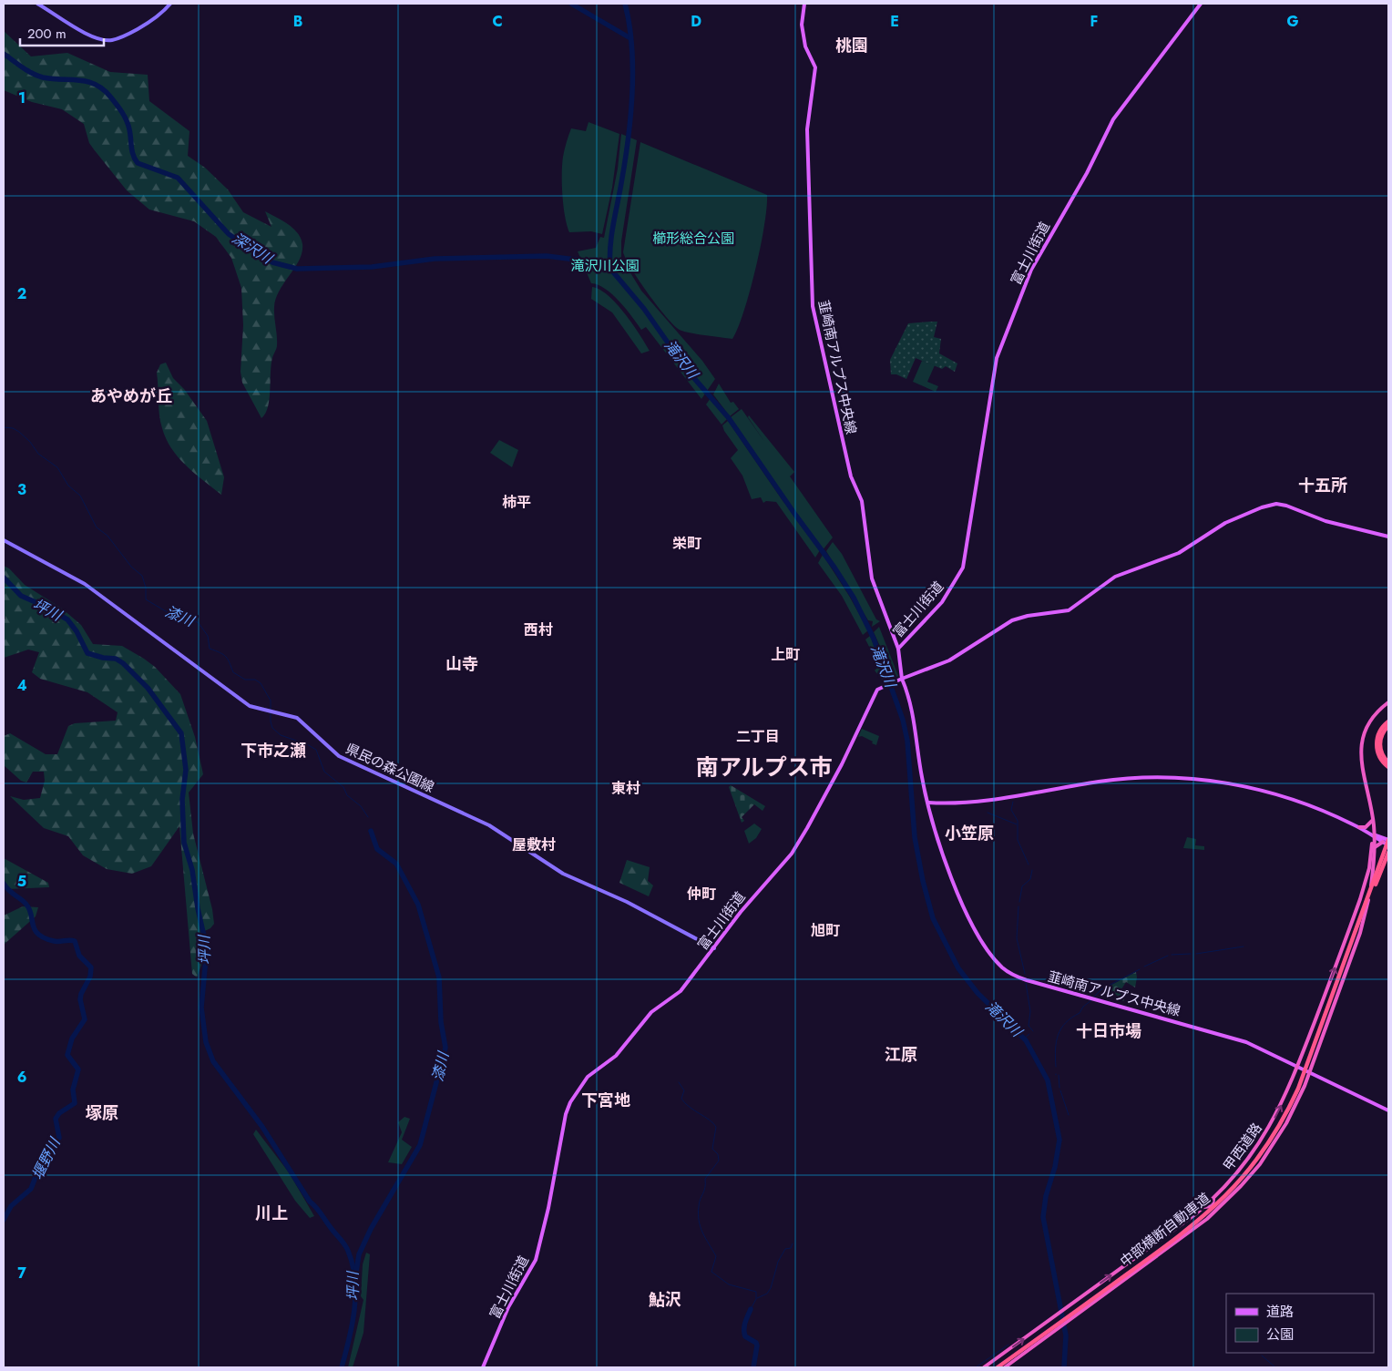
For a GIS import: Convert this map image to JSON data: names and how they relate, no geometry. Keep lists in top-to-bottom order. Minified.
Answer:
{"streets":{"highway":["甲西道路","中部横断自動車道"],"main road":["富士川街道","韮崎南アルプス中央線","県民の森公園線"]},"crossings":[["富士川街道","韮崎南アルプス中央線"],["富士川街道","県民の森公園線"],["韮崎南アルプス中央線","甲西道路"]],"districts":["桃園","あやめが丘","十五所","柿平","栄町","西村","上町","山寺","二丁目","下市之瀬","南アルプス市","東村","小笠原","屋敷村","仲町","旭町","十日市場","江原","下宮地","塚原","川上","鮎沢"],"water":["深沢川","滝沢川","坪川","漆川","堰野川"],"parks":["櫛形総合公園","滝沢川公園"],"legend":["道路","公園"],"scale_bar":"200 m","grid":{"columns":["B","C","D","E","F","G"],"rows":["1","2","3","4","5","6","7"]}}
